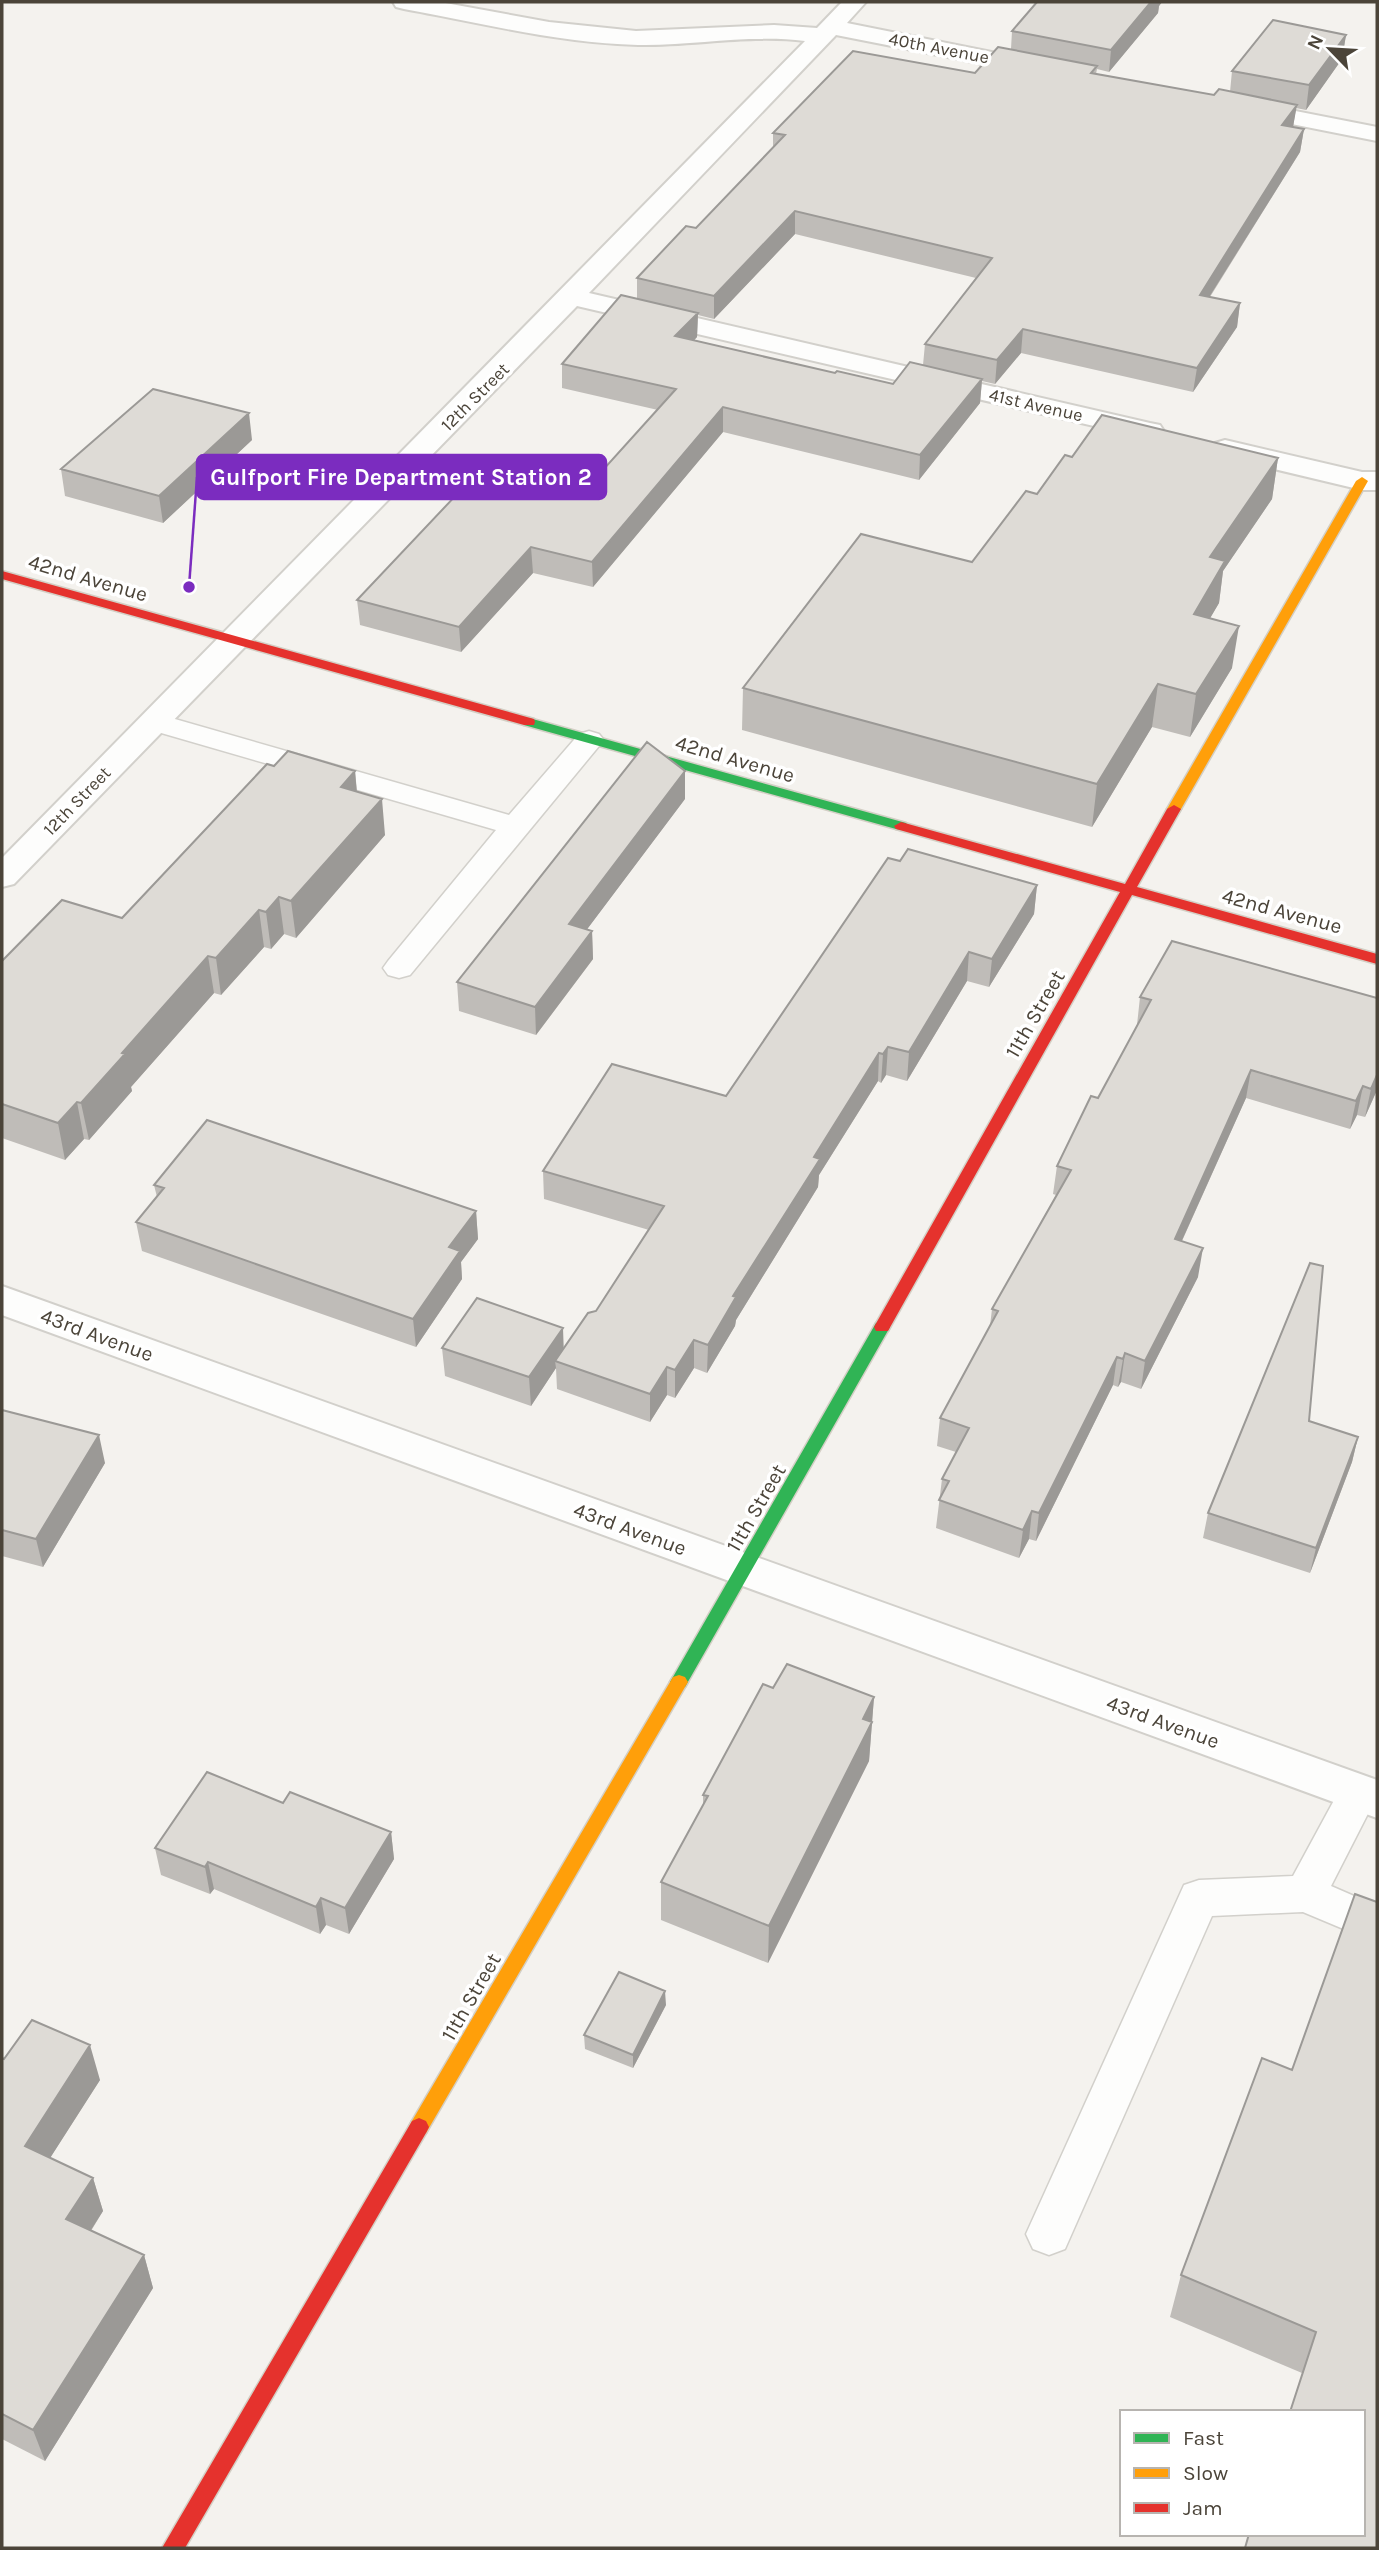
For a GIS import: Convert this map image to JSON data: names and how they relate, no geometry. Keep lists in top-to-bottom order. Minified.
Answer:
{"streets":{"street":["40th Avenue","12th Street","41st Avenue","42nd Avenue","11th Street","43rd Avenue"]},"crossings":[["40th Avenue","12th Street"],["12th Street","41st Avenue"],["12th Street","42nd Avenue"],["42nd Avenue","11th Street"],["11th Street","43rd Avenue"]],"places":["Gulfport Fire Department Station 2"],"legend":["Fast","Slow","Jam"],"north":"top left"}
